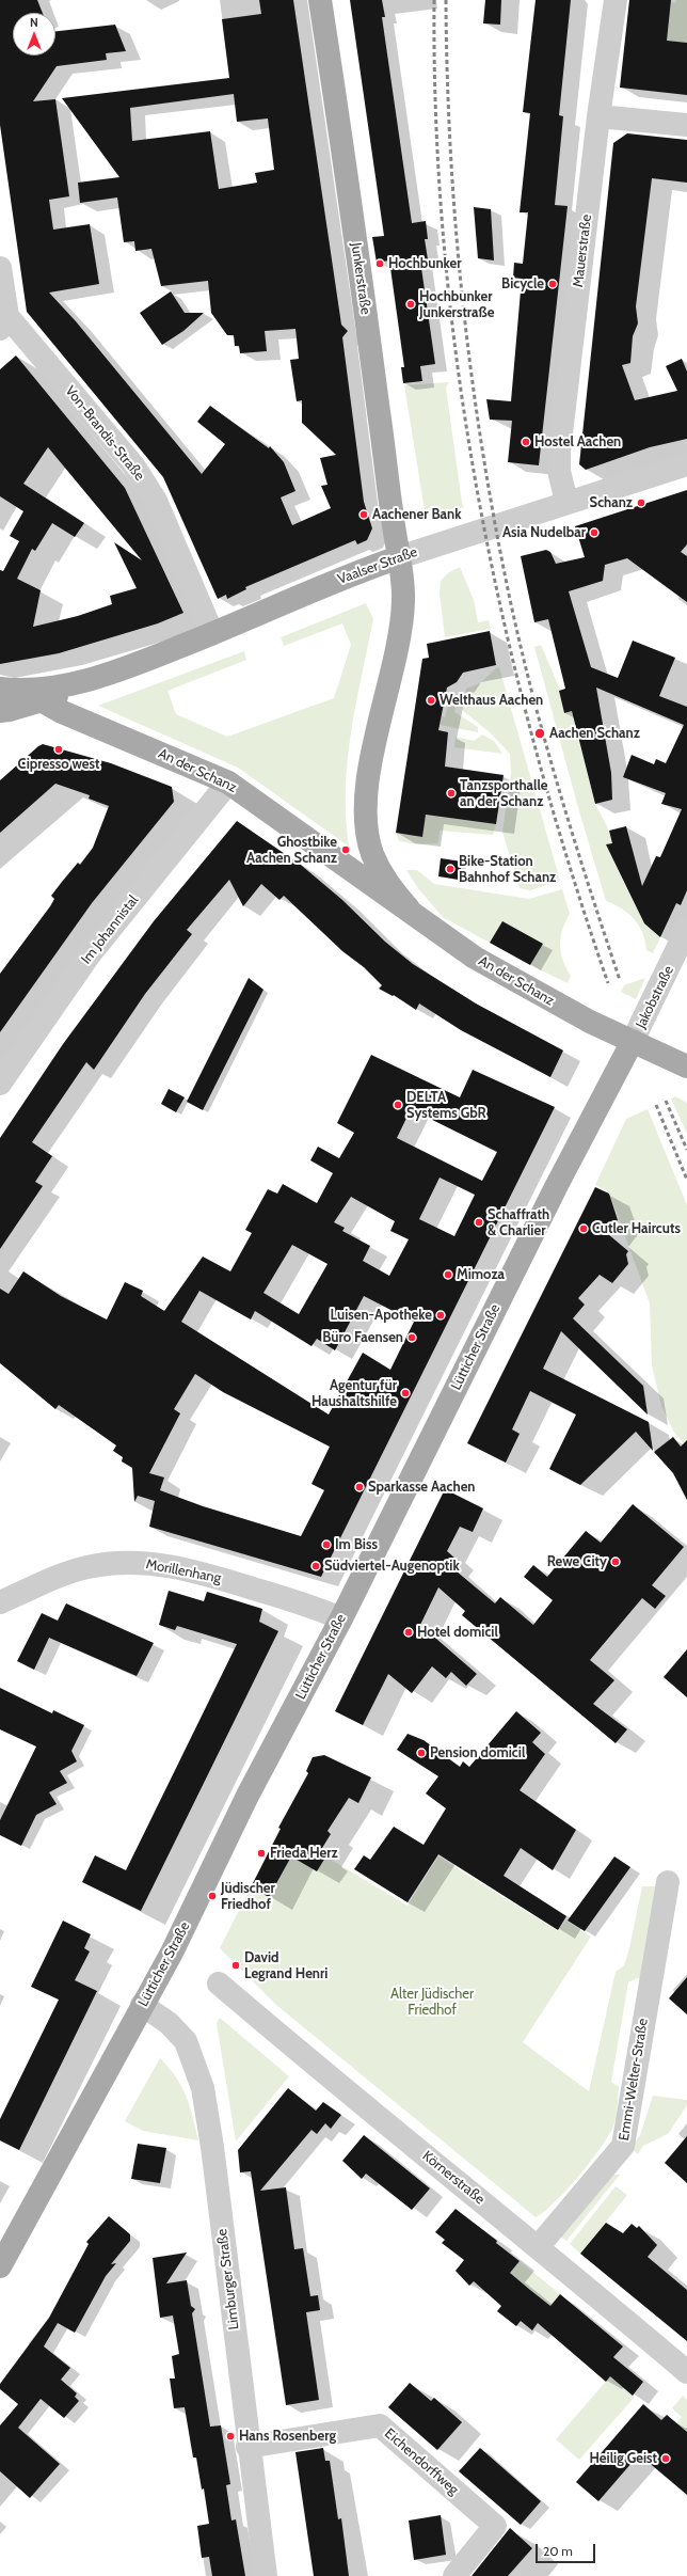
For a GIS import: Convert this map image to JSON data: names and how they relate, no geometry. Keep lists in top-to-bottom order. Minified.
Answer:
{"streets":{"main road":["Junkerstraße","Vaalser Straße","An der Schanz","Lütticher Straße"],"street":["Mauerstraße","Von-Brandis-Straße","Im Johannistal","Jakobstraße","Morillenhang","Emmi-Welter-Straße","Körnerstraße","Limburger Straße","Eichendorffweg"]},"crossings":[["Mauerstraße","Vaalser Straße"],["Junkerstraße","Vaalser Straße"],["Junkerstraße","An der Schanz"],["Von-Brandis-Straße","Vaalser Straße"],["Vaalser Straße","An der Schanz"],["An der Schanz","Im Johannistal"],["An der Schanz","Jakobstraße"],["An der Schanz","Lütticher Straße"],["Jakobstraße","Lütticher Straße"],["Lütticher Straße","Morillenhang"],["Lütticher Straße","Limburger Straße"],["Emmi-Welter-Straße","Körnerstraße"],["Limburger Straße","Eichendorffweg"]],"parks":["Alter Jüdischer Friedhof"],"places":["Hochbunker","Bicycle","Hochbunker Junkerstraße","Hostel Aachen","Schanz","Aachener Bank","Asia Nudelbar","Welthaus Aachen","Aachen Schanz","Cipresso west","Tanzsporthalle an der Schanz","Ghostbike Aachen Schanz","Bike-Station Bahnhof Schanz","DELTA Systems GbR","Schaffrath & Charlier","Cutler Haircuts","Mimoza","Luisen-Apotheke","Büro Faensen","Agentur für Haushaltshilfe","Sparkasse Aachen","Im Biss","Rewe City","Südviertel-Augenoptik","Hotel domicil","Pension domicil","Frieda Herz","Jüdischer Friedhof","David Legrand Henri","Hans Rosenberg","Heilig Geist"],"scale_bar":"20 m","north":"top"}
